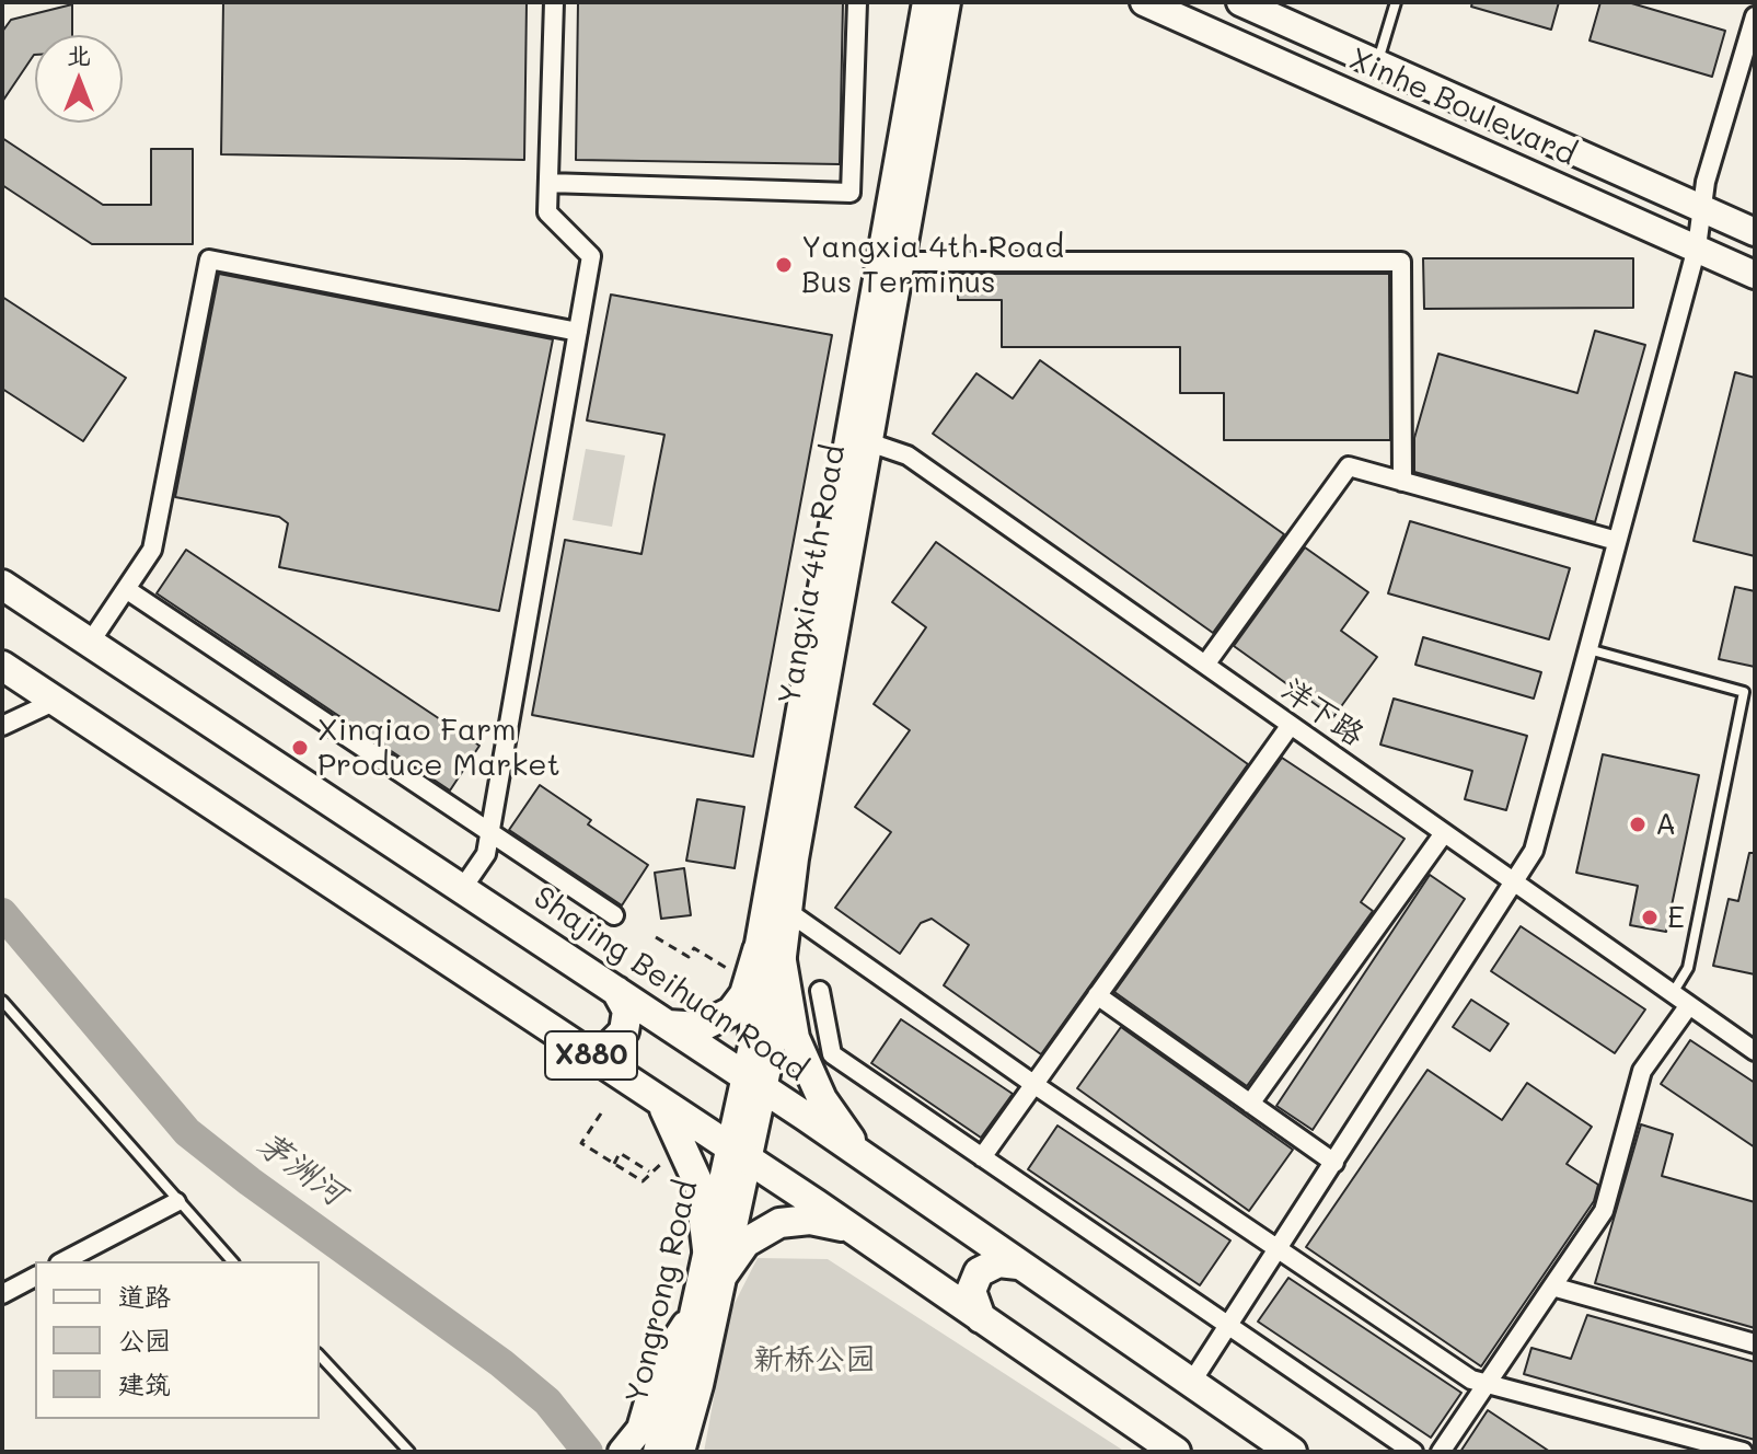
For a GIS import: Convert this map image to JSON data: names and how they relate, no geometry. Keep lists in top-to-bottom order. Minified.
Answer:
{"streets":{"main road":["Shajing Beihuan Road","X880"],"street":["Xinhe Boulevard","Yangxia 4th Road","洋下路","Yongrong Road"]},"crossings":[["Yangxia 4th Road","洋下路"],["Yangxia 4th Road","Shajing Beihuan Road"],["Yangxia 4th Road","X880"],["Yangxia 4th Road","Yongrong Road"],["X880","Yongrong Road"]],"water":["茅洲河"],"parks":["新桥公园"],"places":["Yangxia 4th Road Bus Terminus","Xinqiao Farm Produce Market","A","E"],"legend":["道路","公园","建筑"],"north":"top"}
